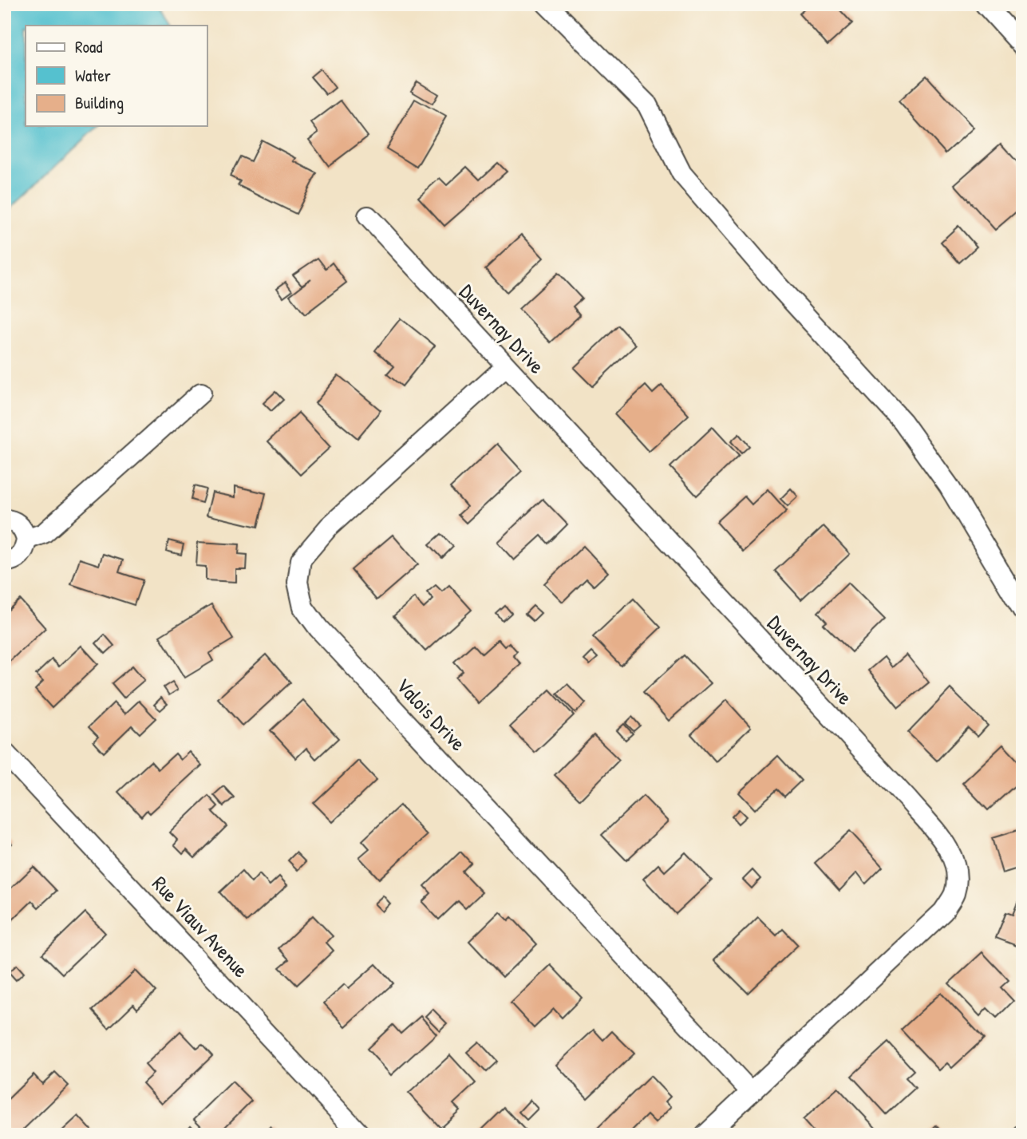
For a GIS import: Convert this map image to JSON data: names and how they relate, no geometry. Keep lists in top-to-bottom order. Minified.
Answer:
{"streets":{"street":["Duvernay Drive","Valois Drive","Rue Viauv Avenue"]},"crossings":[["Duvernay Drive","Valois Drive"]],"legend":["Road","Water","Building"]}
